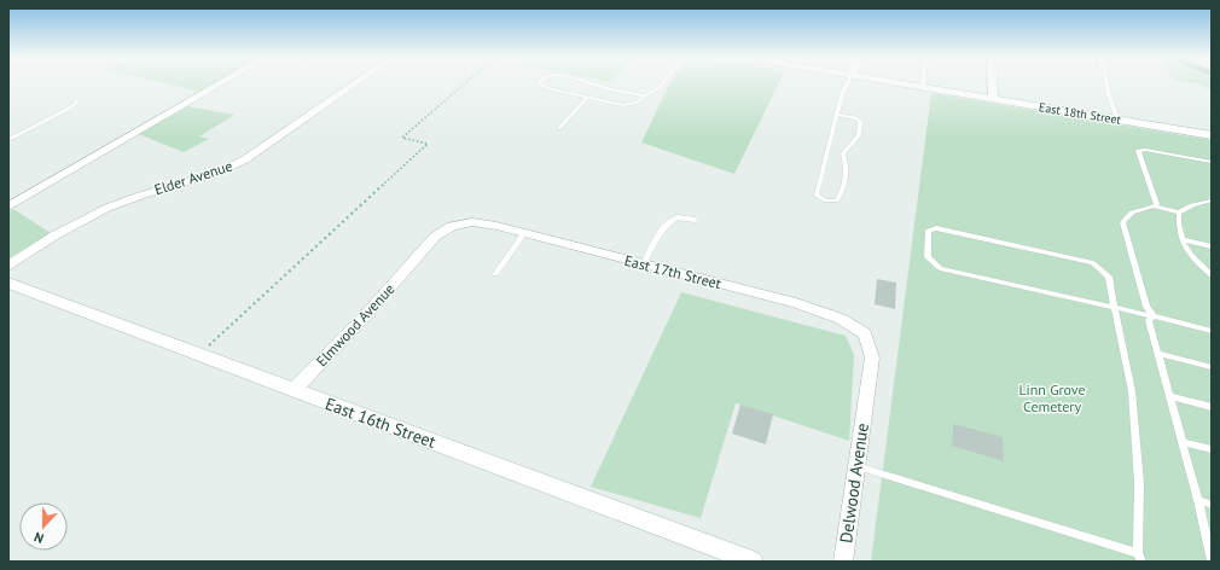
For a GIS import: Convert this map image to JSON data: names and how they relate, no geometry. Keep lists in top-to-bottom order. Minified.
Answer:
{"streets":{"street":["East 18th Street","Elder Avenue","East 17th Street","Elmwood Avenue","East 16th Street","Delwood Avenue"]},"crossings":[["East 17th Street","Elmwood Avenue"],["East 17th Street","Delwood Avenue"],["Elmwood Avenue","East 16th Street"]],"parks":["Linn Grove Cemetery"],"north":"bottom"}
